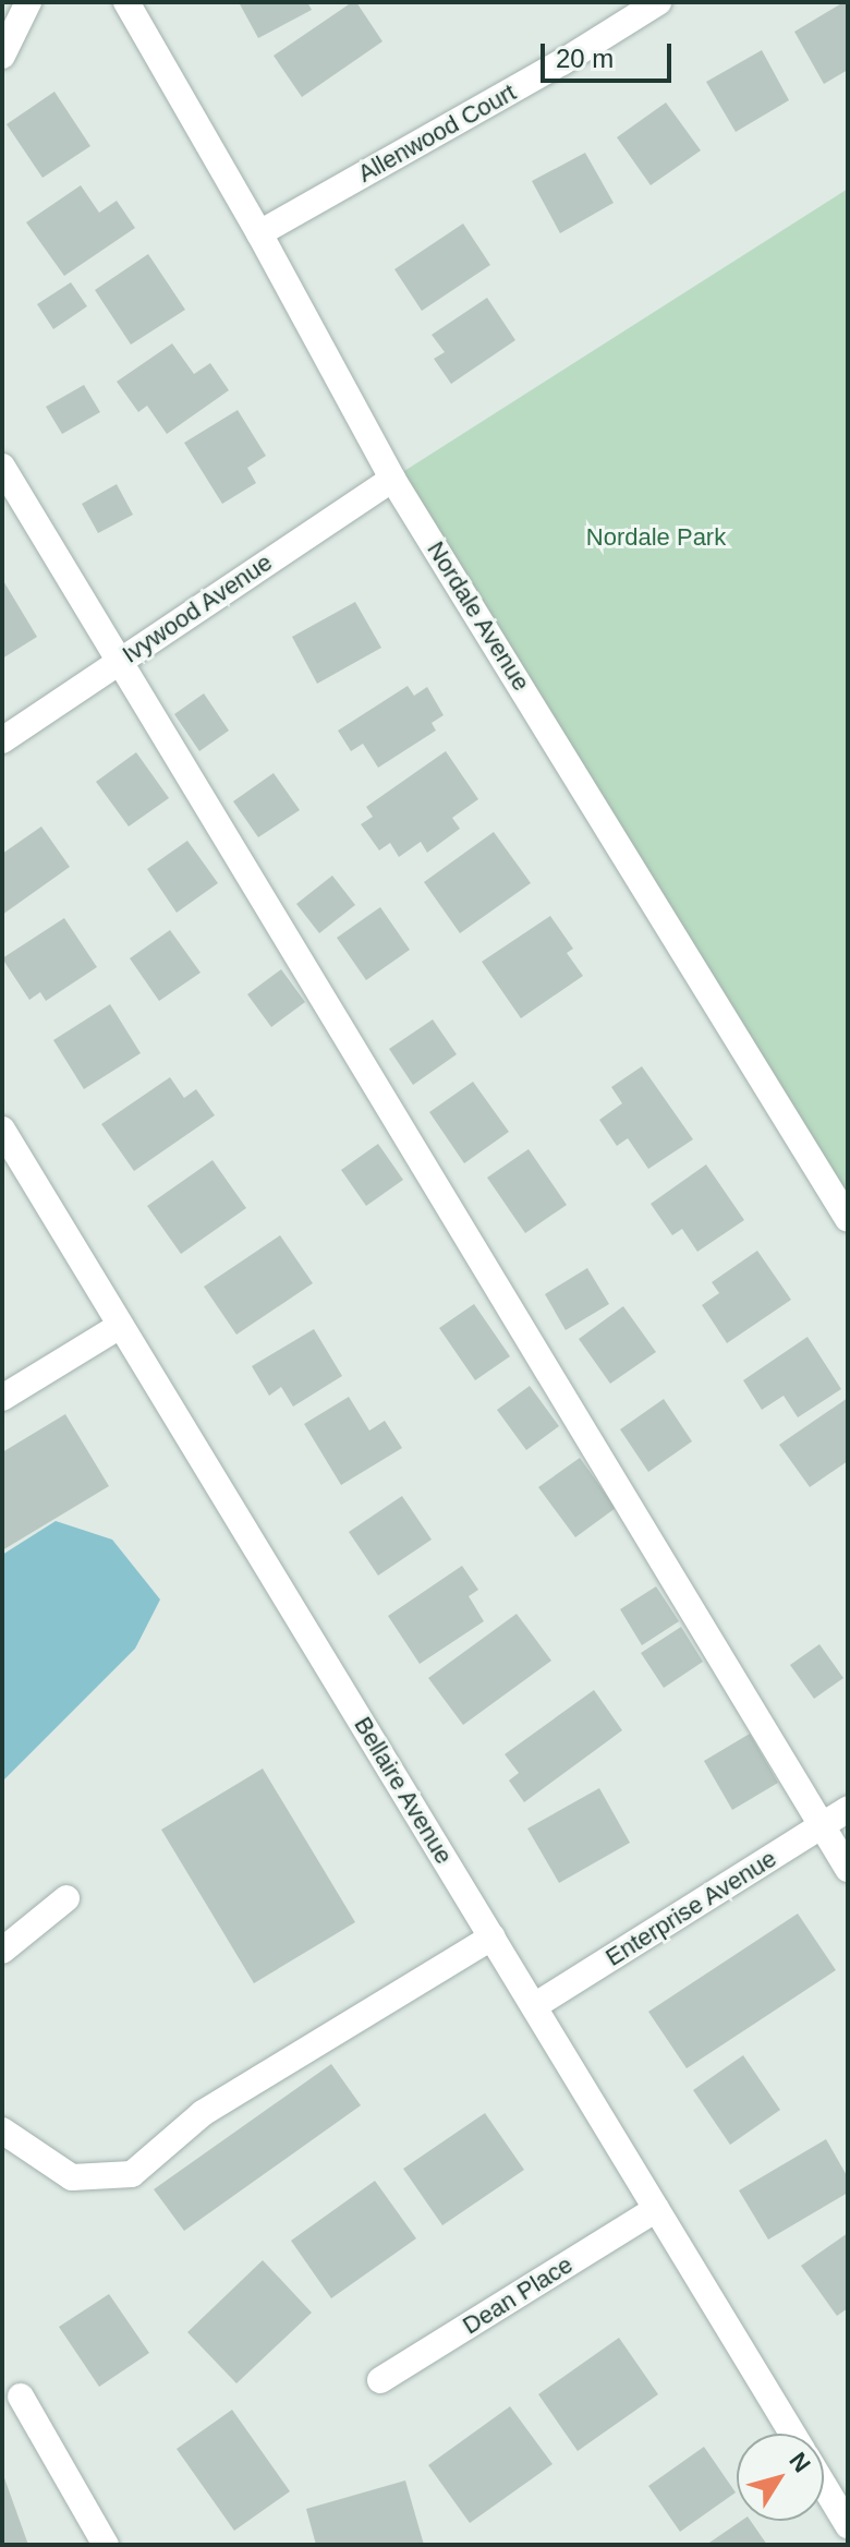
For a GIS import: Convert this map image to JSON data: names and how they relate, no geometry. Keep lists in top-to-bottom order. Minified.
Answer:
{"streets":{"street":["Allenwood Court","Ivywood Avenue","Nordale Avenue","Bellaire Avenue","Enterprise Avenue","Dean Place"]},"crossings":[["Allenwood Court","Nordale Avenue"],["Ivywood Avenue","Nordale Avenue"],["Bellaire Avenue","Enterprise Avenue"],["Bellaire Avenue","Dean Place"]],"parks":["Nordale Park"],"scale_bar":"20 m","north":"top right"}
